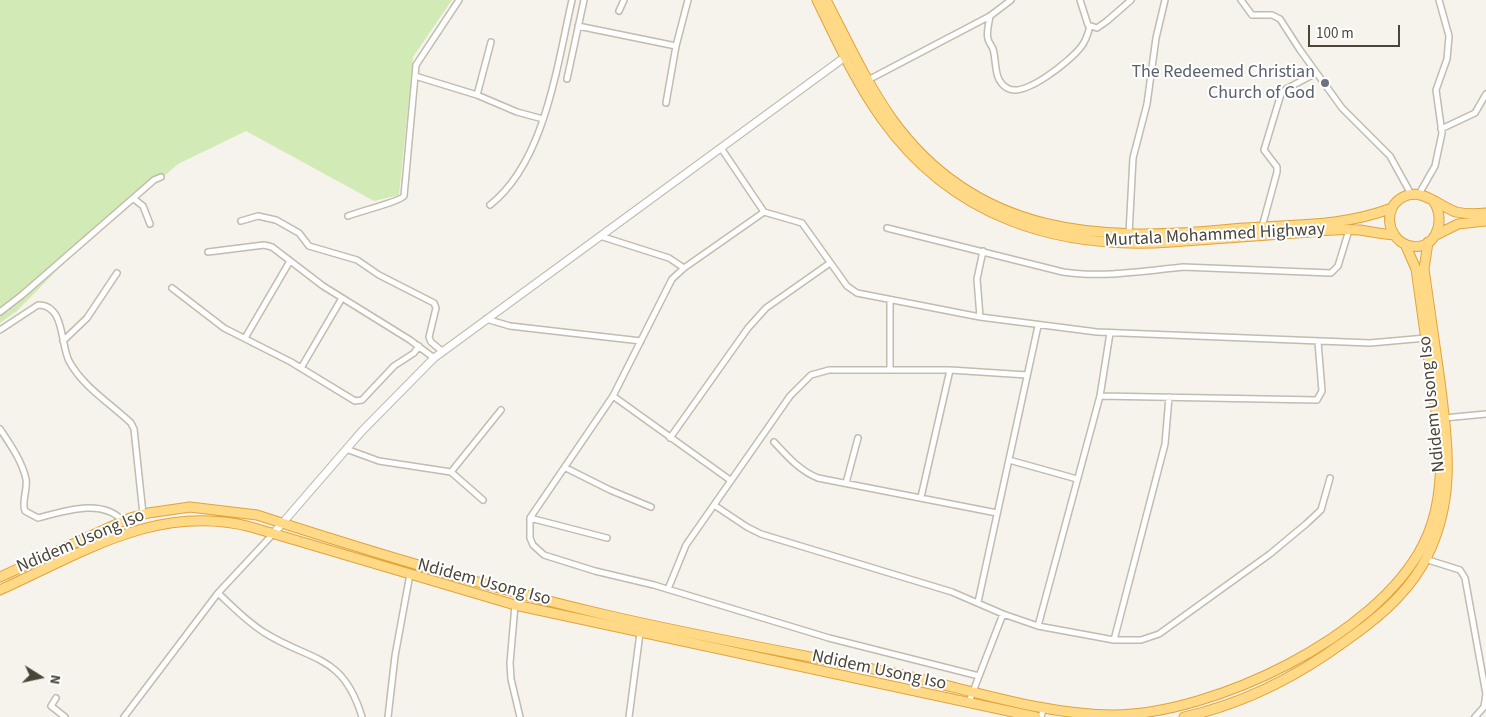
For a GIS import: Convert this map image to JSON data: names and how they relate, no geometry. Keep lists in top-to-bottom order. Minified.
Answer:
{"streets":{"highway":["Murtala Mohammed Highway","Ndidem Usong Iso"]},"crossings":[["Murtala Mohammed Highway","Ndidem Usong Iso"]],"places":["The Redeemed Christian Church of God"],"scale_bar":"100 m","north":"right"}
